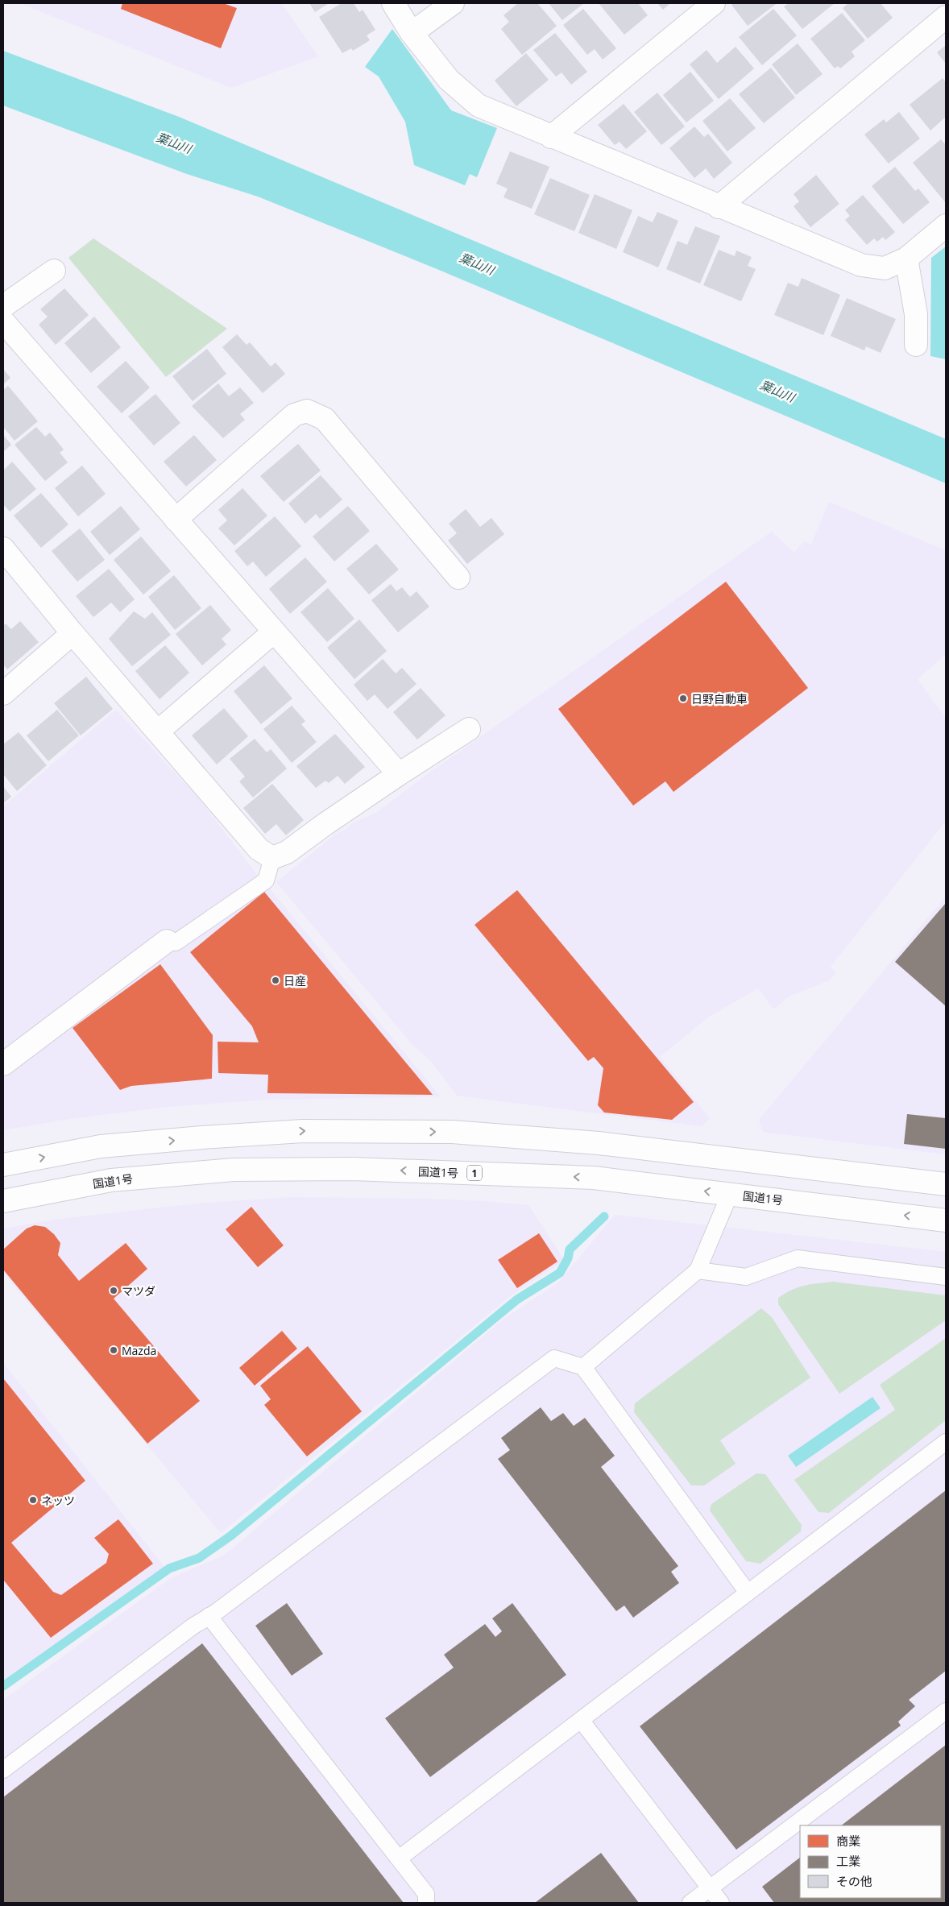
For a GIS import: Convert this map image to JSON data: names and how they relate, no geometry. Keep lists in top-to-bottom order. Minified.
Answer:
{"streets":{"main road":["国道1号","1"]},"water":["葉山川"],"places":["日野自動車","日産","マツダ","Mazda","ネッツ"],"legend":["商業","工業","その他"]}
